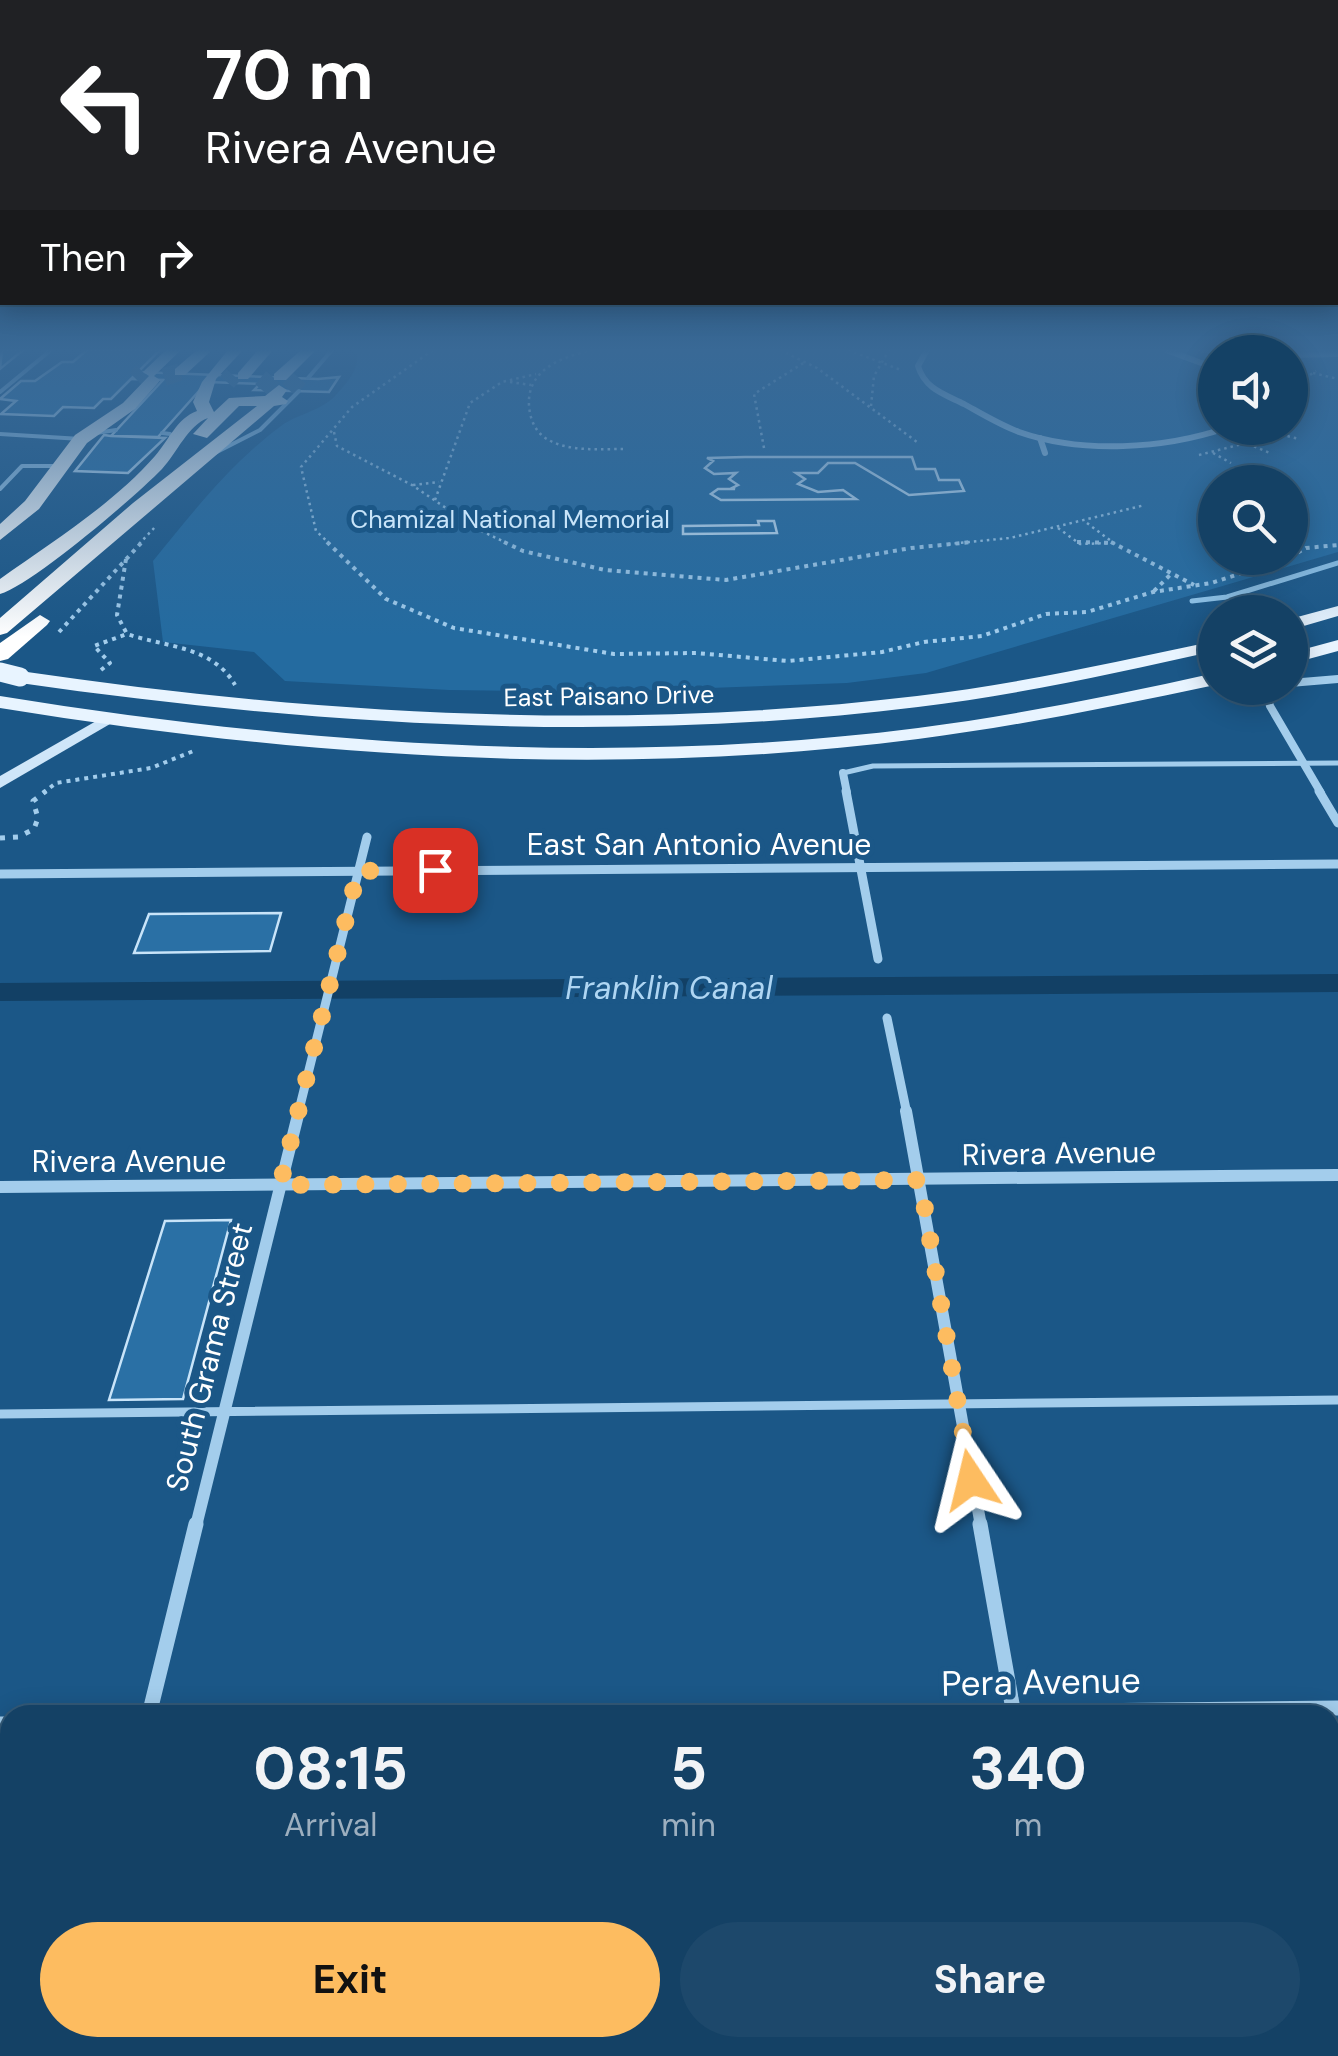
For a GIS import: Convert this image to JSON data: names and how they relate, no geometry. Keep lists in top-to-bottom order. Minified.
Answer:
{"streets":{"main road":["East Paisano Drive"],"street":["East San Antonio Avenue","Rivera Avenue","South Grama Street"]},"crossings":[["East San Antonio Avenue","South Grama Street"],["Rivera Avenue","South Grama Street"]],"water":["Franklin Canal"],"parks":["Chamizal National Memorial"],"page":{"turn":["70 m","Rivera Avenue"],"then":"Then","eta":["08:15","Arrival","5","min","340","m"],"buttons":["Exit","Share"]}}
